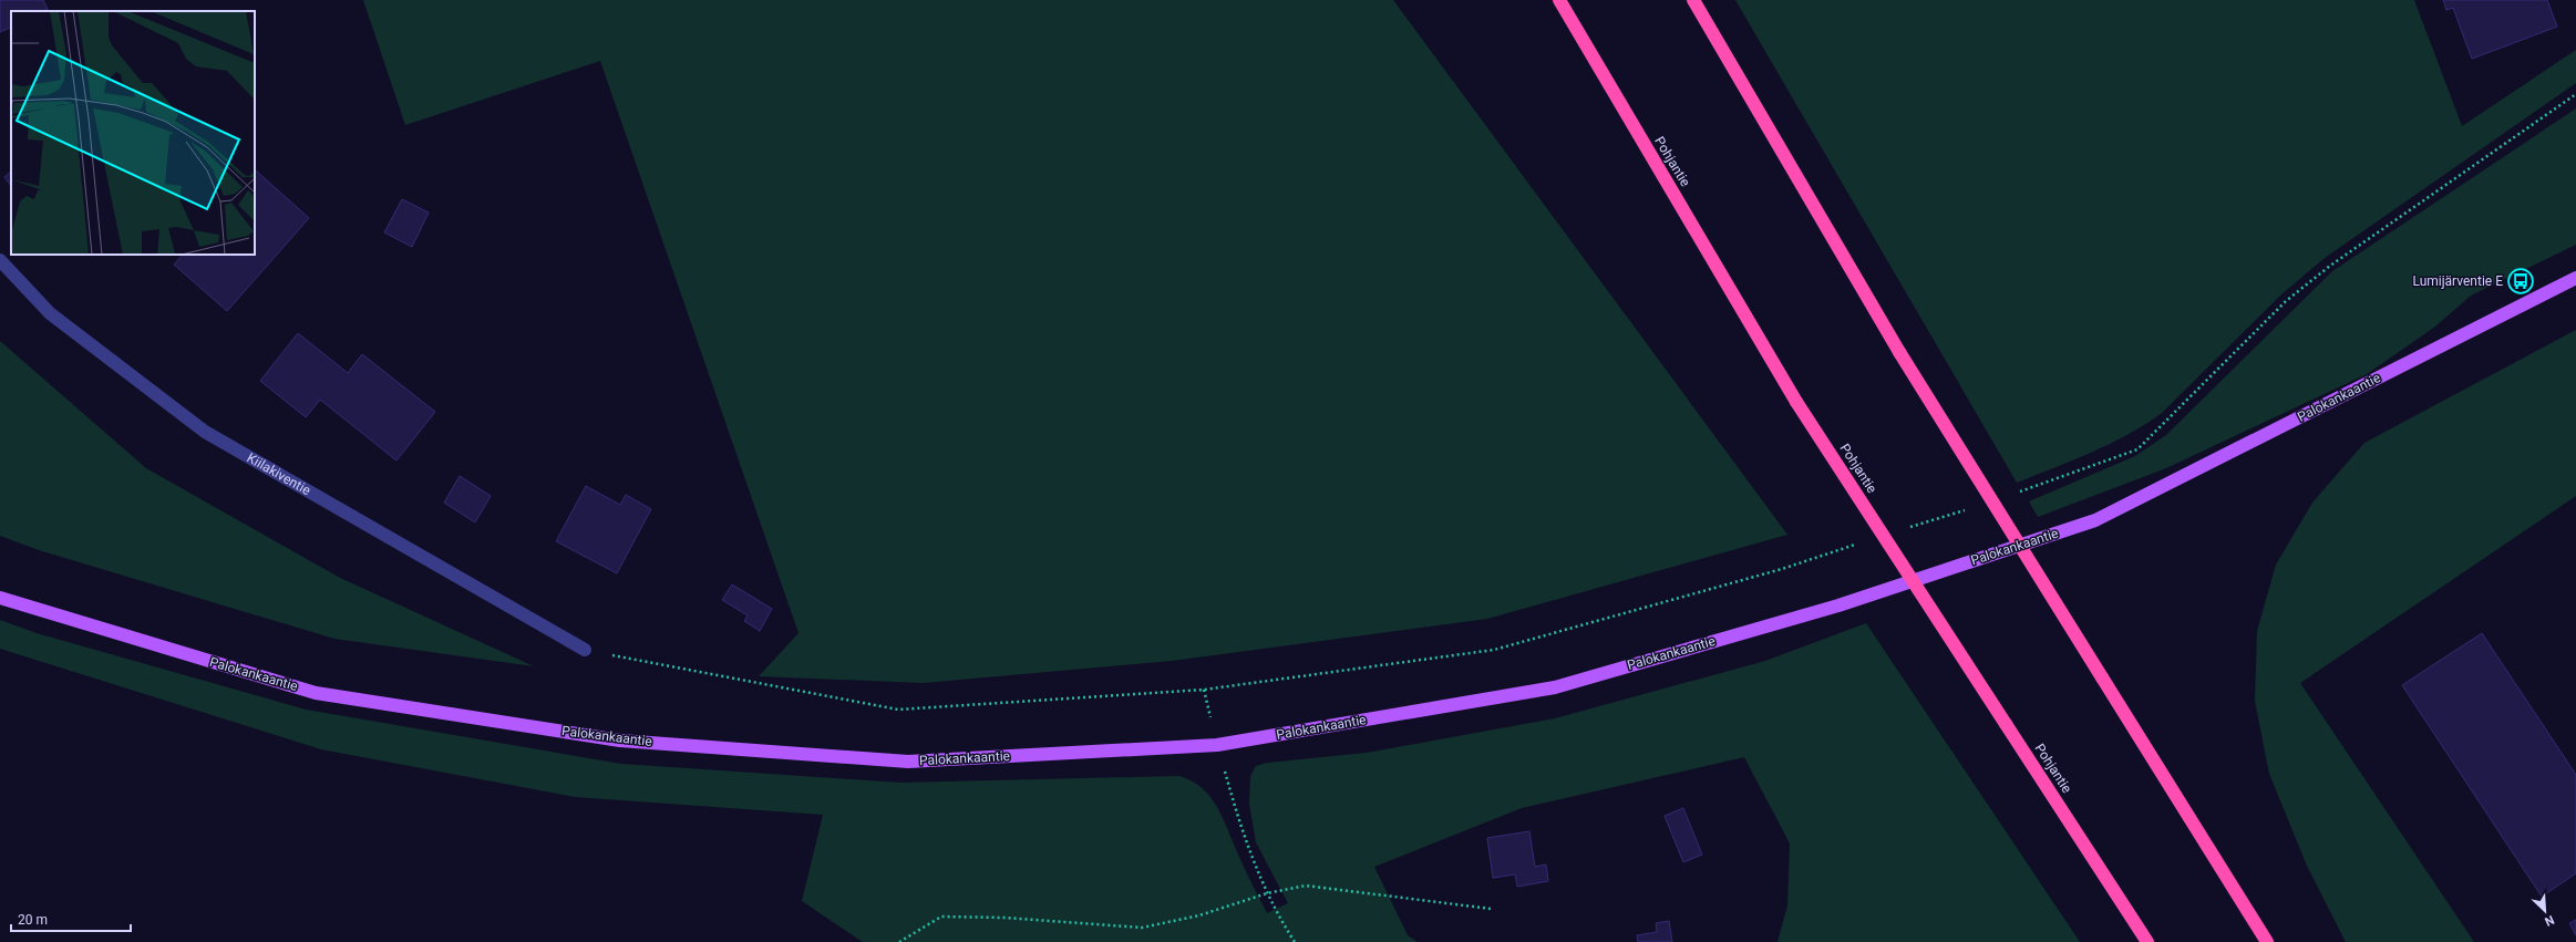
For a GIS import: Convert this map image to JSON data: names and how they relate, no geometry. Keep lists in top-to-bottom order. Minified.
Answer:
{"streets":{"highway":["Pohjantie"],"main road":["Palokankaantie"],"street":["Kiilakiventie"]},"places":{"bus stop":["Lumijärventie E"]},"scale_bar":"20 m","north":"bottom right"}
